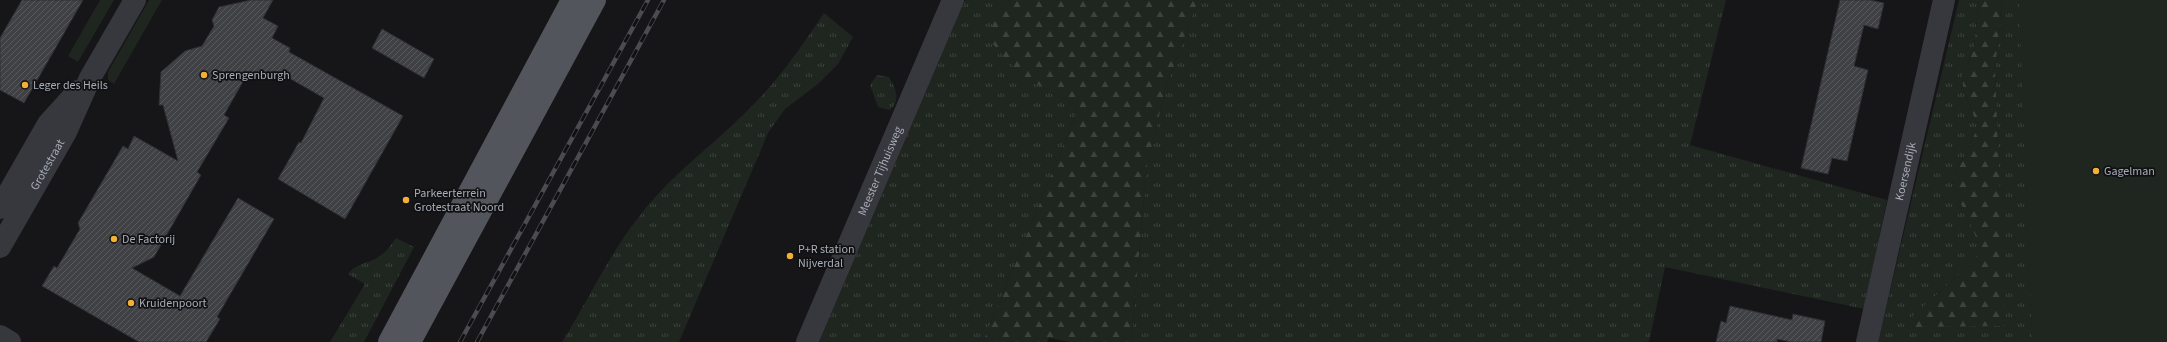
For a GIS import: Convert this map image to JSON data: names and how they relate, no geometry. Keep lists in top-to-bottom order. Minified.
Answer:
{"streets":{"street":["Grotestraat","Meester Tijhuisweg","Koersendijk"]},"places":["Sprengenburgh","Leger des Heils","Gagelman","Parkeerterrein Grotestraat Noord","De Factorij","P+R station Nijverdal","Kruidenpoort"]}
